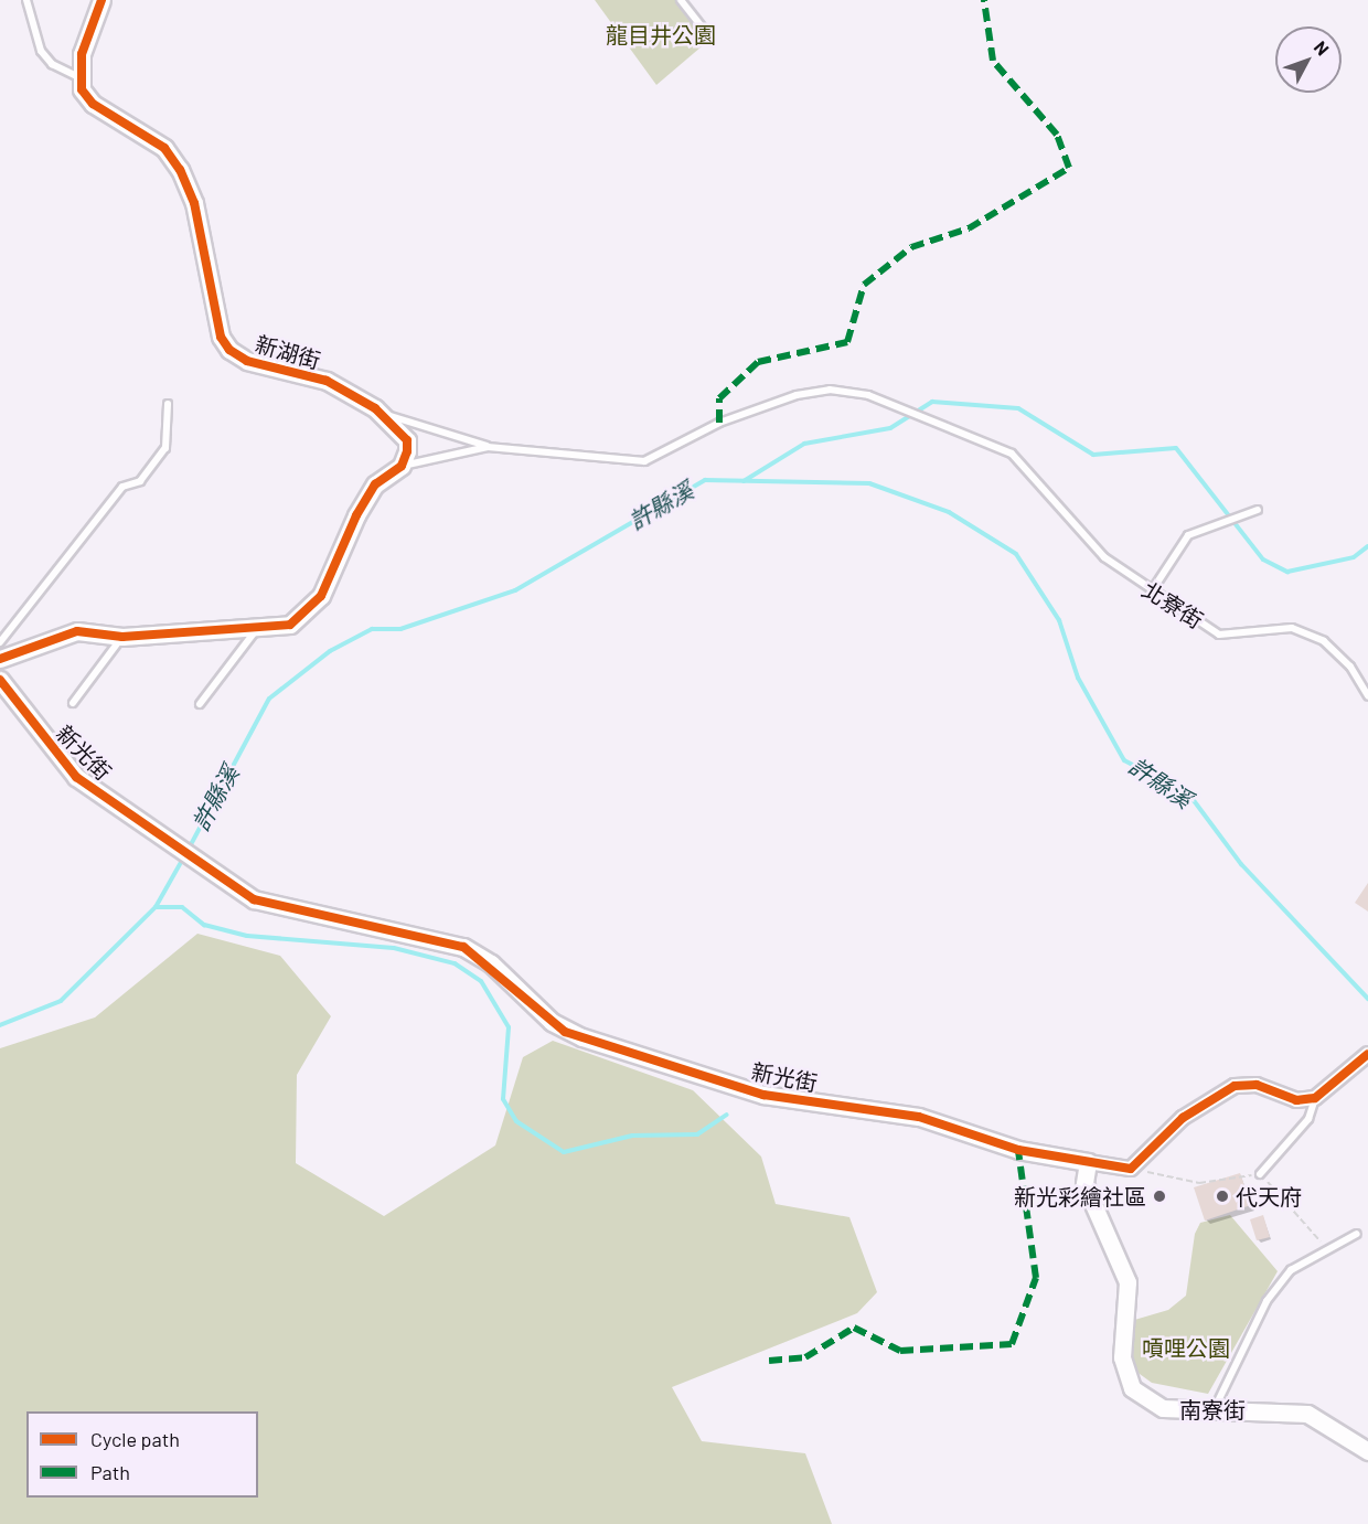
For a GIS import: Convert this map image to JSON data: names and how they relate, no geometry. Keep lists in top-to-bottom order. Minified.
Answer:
{"streets":{"street":["新湖街","新光街","南寮街"],"lane":["北寮街"]},"crossings":[["新光街","南寮街"]],"water":["許縣溪"],"parks":["龍目井公園","嗊哩公園"],"places":["新光彩繪社區","代天府"],"legend":["Cycle path","Path"],"north":"top right"}
